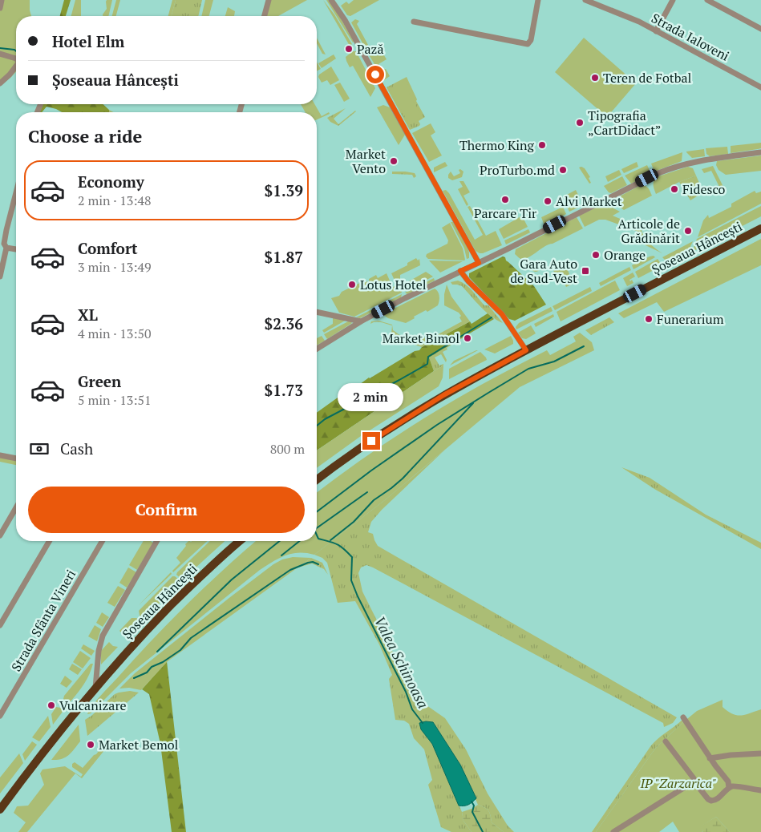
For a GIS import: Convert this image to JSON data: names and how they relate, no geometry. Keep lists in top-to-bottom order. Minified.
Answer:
{"streets":{"highway":["Șoseaua Hâncești"],"street":["Strada Ialoveni","Strada Sfânta Vineri"]},"water":["Valea Schinoasa"],"parks":["IP \"Zarzarica\""],"places":{"other":["Pază","Teren de Fotbal","Tipografia „CartDidact”","Thermo King","Market Vento","ProTurbo.md","Fidesco","Parcare Tir","Alvi Market","Articole de Grădinărit","Orange","Lotus Hotel","Funerarium","Market Bimol","Vulcanizare","Market Bemol"],"transit":["Gara Auto de Sud-Vest"]},"page":{"banner":["Hotel Elm","Șoseaua Hâncești"],"heading":"Choose a ride","list":[{"name":"Economy","note":"2 min · 13:48","value":"$1.39"},{"name":"Comfort","note":"3 min · 13:49","value":"$1.87"},{"name":"XL","note":"4 min · 13:50","value":"$2.36"},{"name":"Green","note":"5 min · 13:51","value":"$1.73"}],"bubble":"2 min","pay":["Cash","800 m"],"buttons":"Confirm"}}
